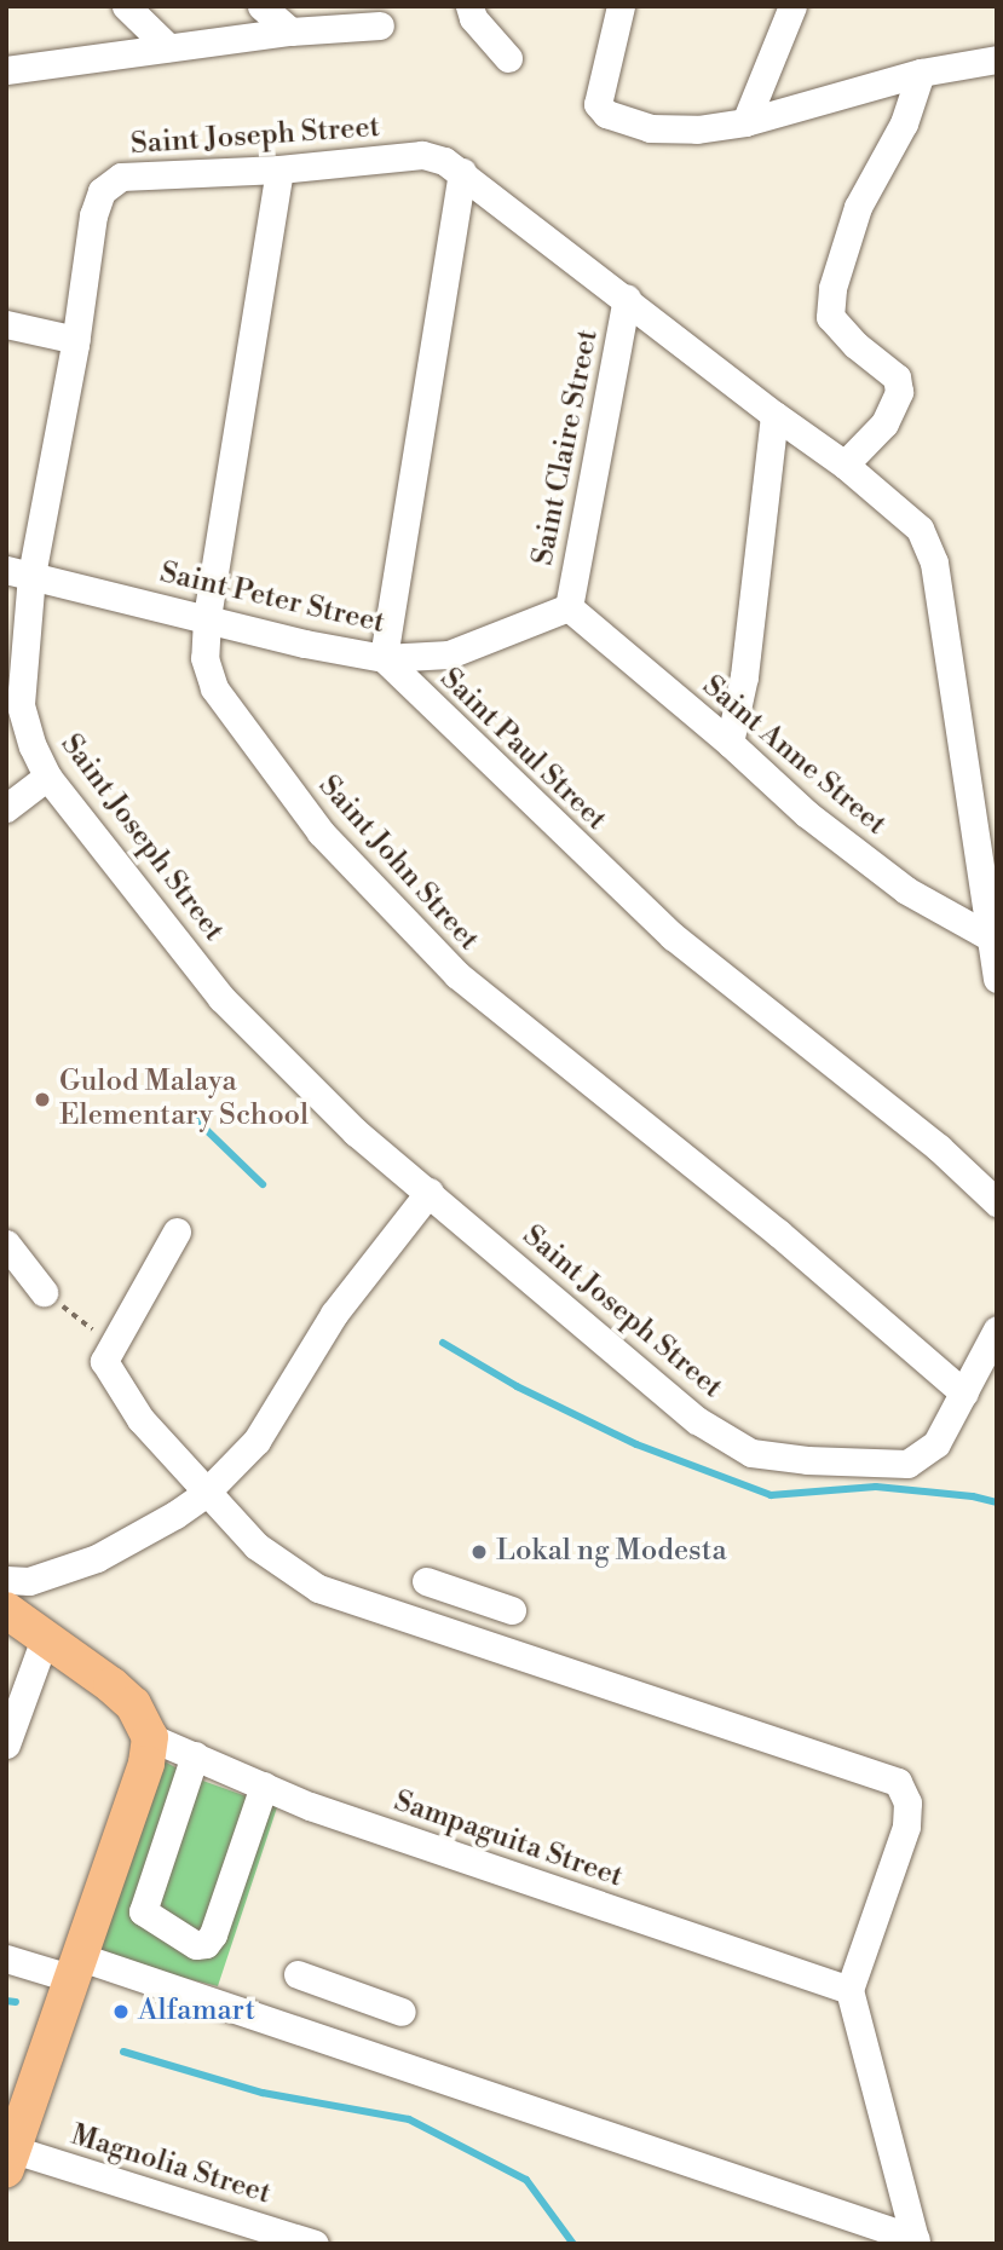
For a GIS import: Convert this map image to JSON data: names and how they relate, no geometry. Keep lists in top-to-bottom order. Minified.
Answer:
{"streets":{"street":["Saint Joseph Street","Saint Claire Street","Saint Peter Street","Saint Paul Street","Saint Anne Street","Saint John Street","Sampaguita Street","Magnolia Street"]},"crossings":[["Saint Joseph Street","Saint Claire Street"],["Saint Joseph Street","Saint Peter Street"],["Saint Joseph Street","Saint Anne Street"],["Saint Joseph Street","Saint John Street"],["Saint Claire Street","Saint Peter Street"],["Saint Claire Street","Saint Anne Street"],["Saint Peter Street","Saint Paul Street"],["Saint Peter Street","Saint Anne Street"],["Saint Peter Street","Saint John Street"]],"places":["Gulod Malaya Elementary School","Lokal ng Modesta","Alfamart"]}
